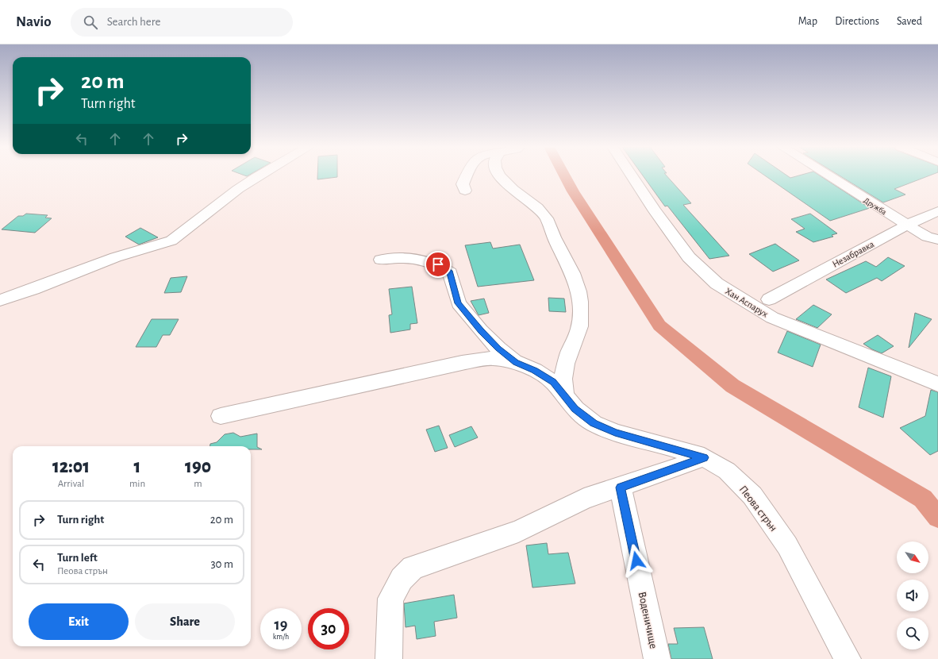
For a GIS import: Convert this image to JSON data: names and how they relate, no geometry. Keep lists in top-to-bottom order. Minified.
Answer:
{"streets":{"street":["Дружба","Незабравка","Хан Аспарух","Пеова стрън","Воденичище"]},"crossings":[["Дружба","Незабравка"]],"north":"bottom right","page":{"header":"Navio","search":"Search here","nav":["Map","Directions","Saved"],"turn":["20 m","Turn right"],"eta":["12:01","Arrival","1","min","190","m"],"list":[{"name":"Turn right","value":"20 m"},{"name":"Turn left","note":"Пеова стрън","value":"30 m"}],"buttons":["Exit","Share"],"speed":"19 km/h","limit":"30"}}
